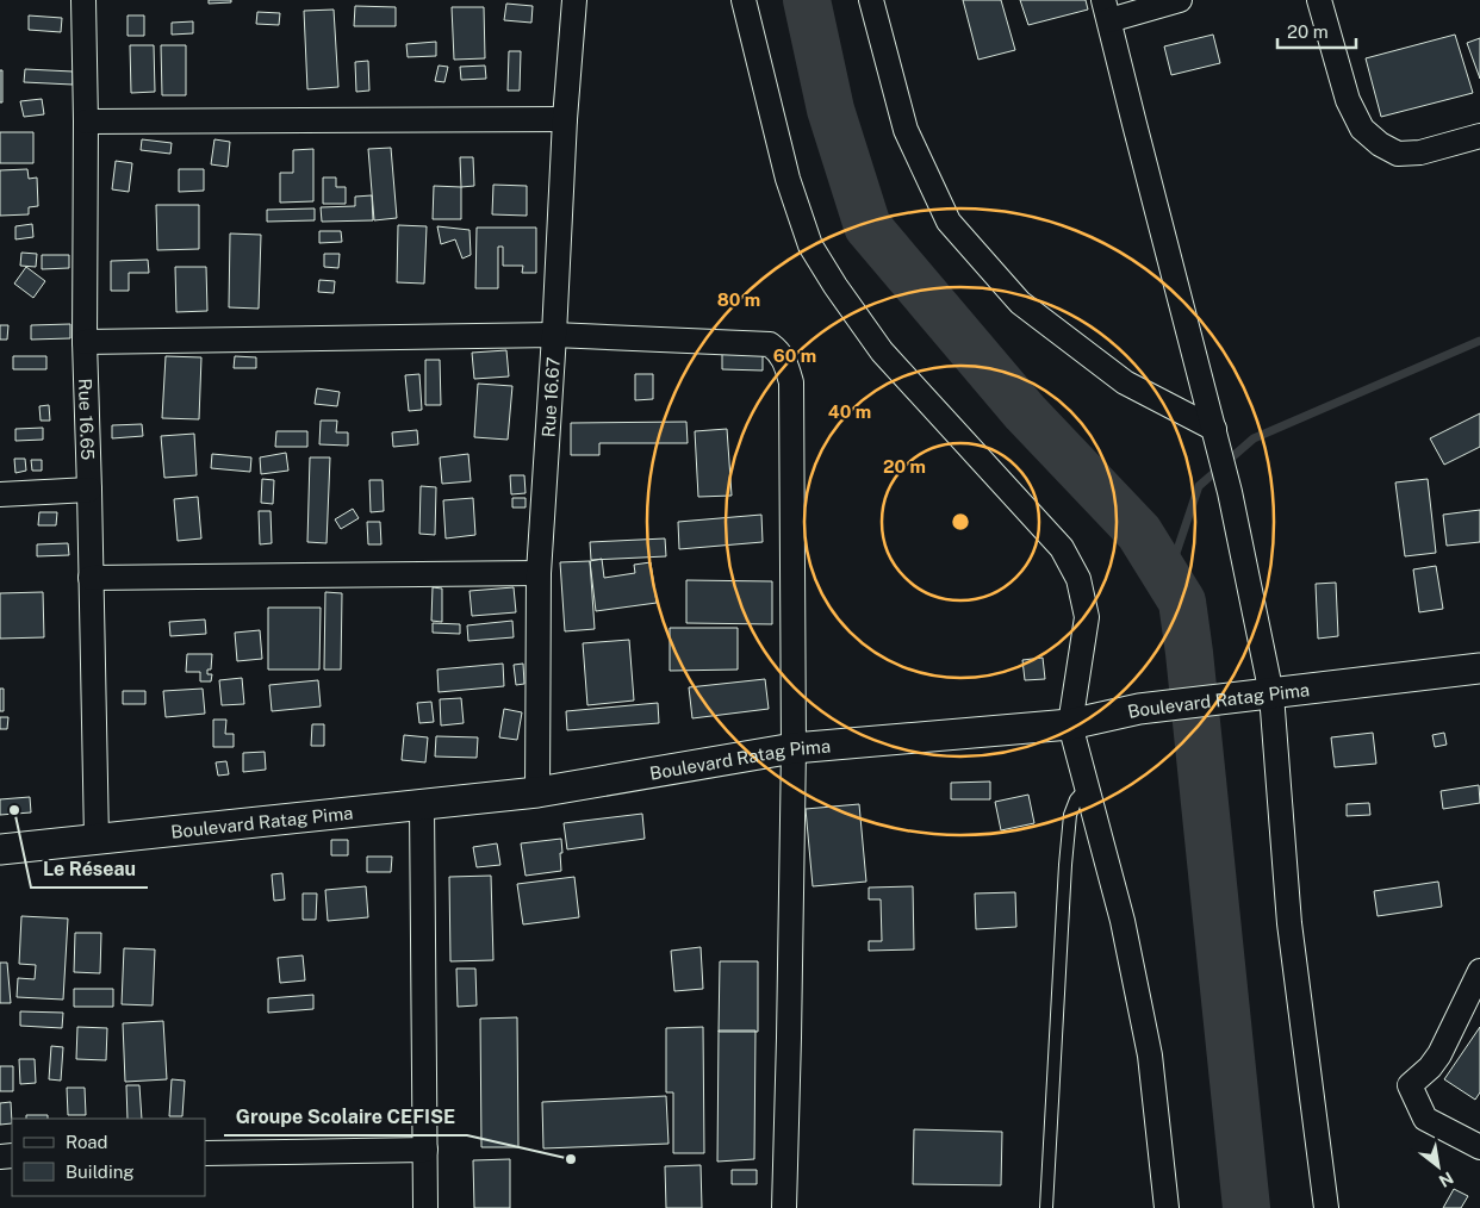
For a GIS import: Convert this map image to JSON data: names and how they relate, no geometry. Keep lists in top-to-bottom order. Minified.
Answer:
{"streets":{"street":["Rue 16.67","Rue 16.65","Boulevard Ratag Pima"]},"crossings":[["Rue 16.67","Boulevard Ratag Pima"],["Rue 16.65","Boulevard Ratag Pima"]],"places":["Le Réseau","Groupe Scolaire CEFISE"],"legend":["Road","Building"],"scale_bar":"20 m","north":"bottom right","rings":["80 m","60 m","40 m","20 m"]}
